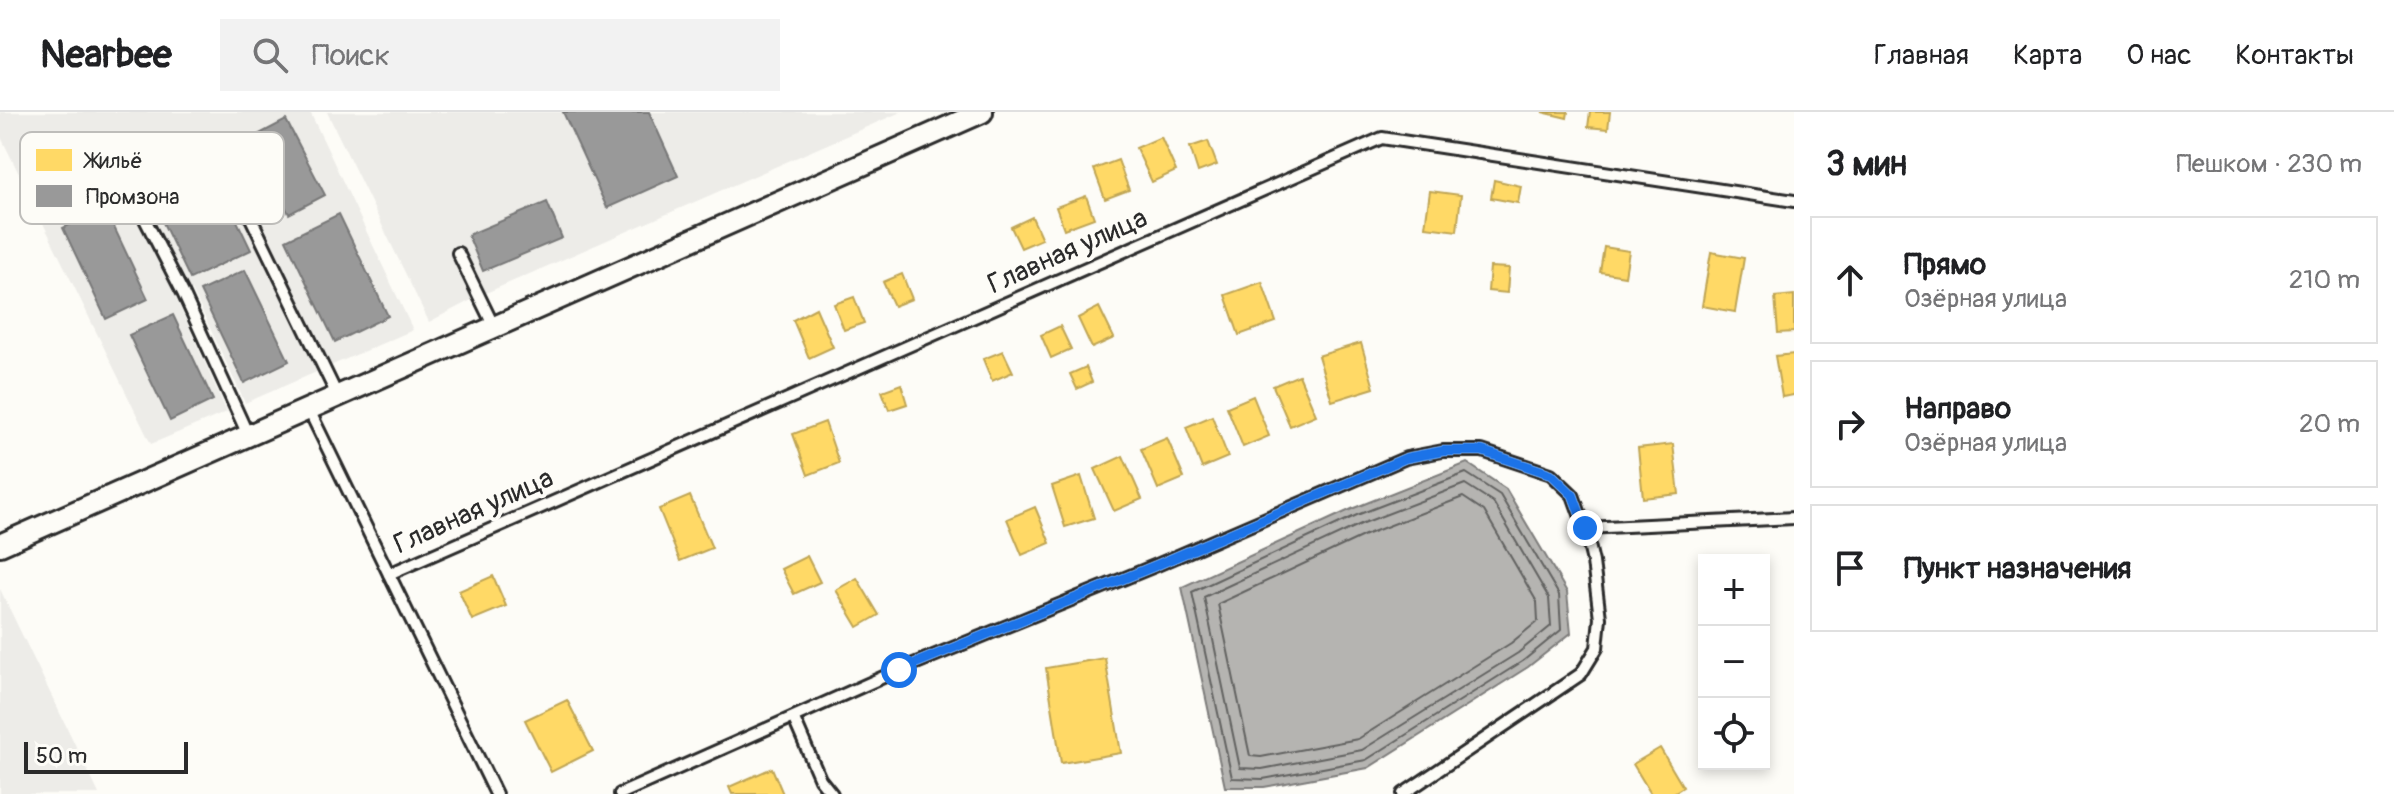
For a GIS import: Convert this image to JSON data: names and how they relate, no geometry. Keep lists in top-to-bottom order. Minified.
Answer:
{"streets":{"lane":["Главная улица"]},"legend":["Жильё","Промзона"],"scale_bar":"50 m","page":{"header":"Nearbee","search":"Поиск","nav":["Главная","Карта","О нас","Контакты"],"heading":["3 мин","Пешком · 230 m"],"list":[["Прямо","Озёрная улица","210 m"],["Направо","Озёрная улица","20 m"],"Пункт назначения"],"map_buttons":["+","−"],"scale":"50 m"}}
